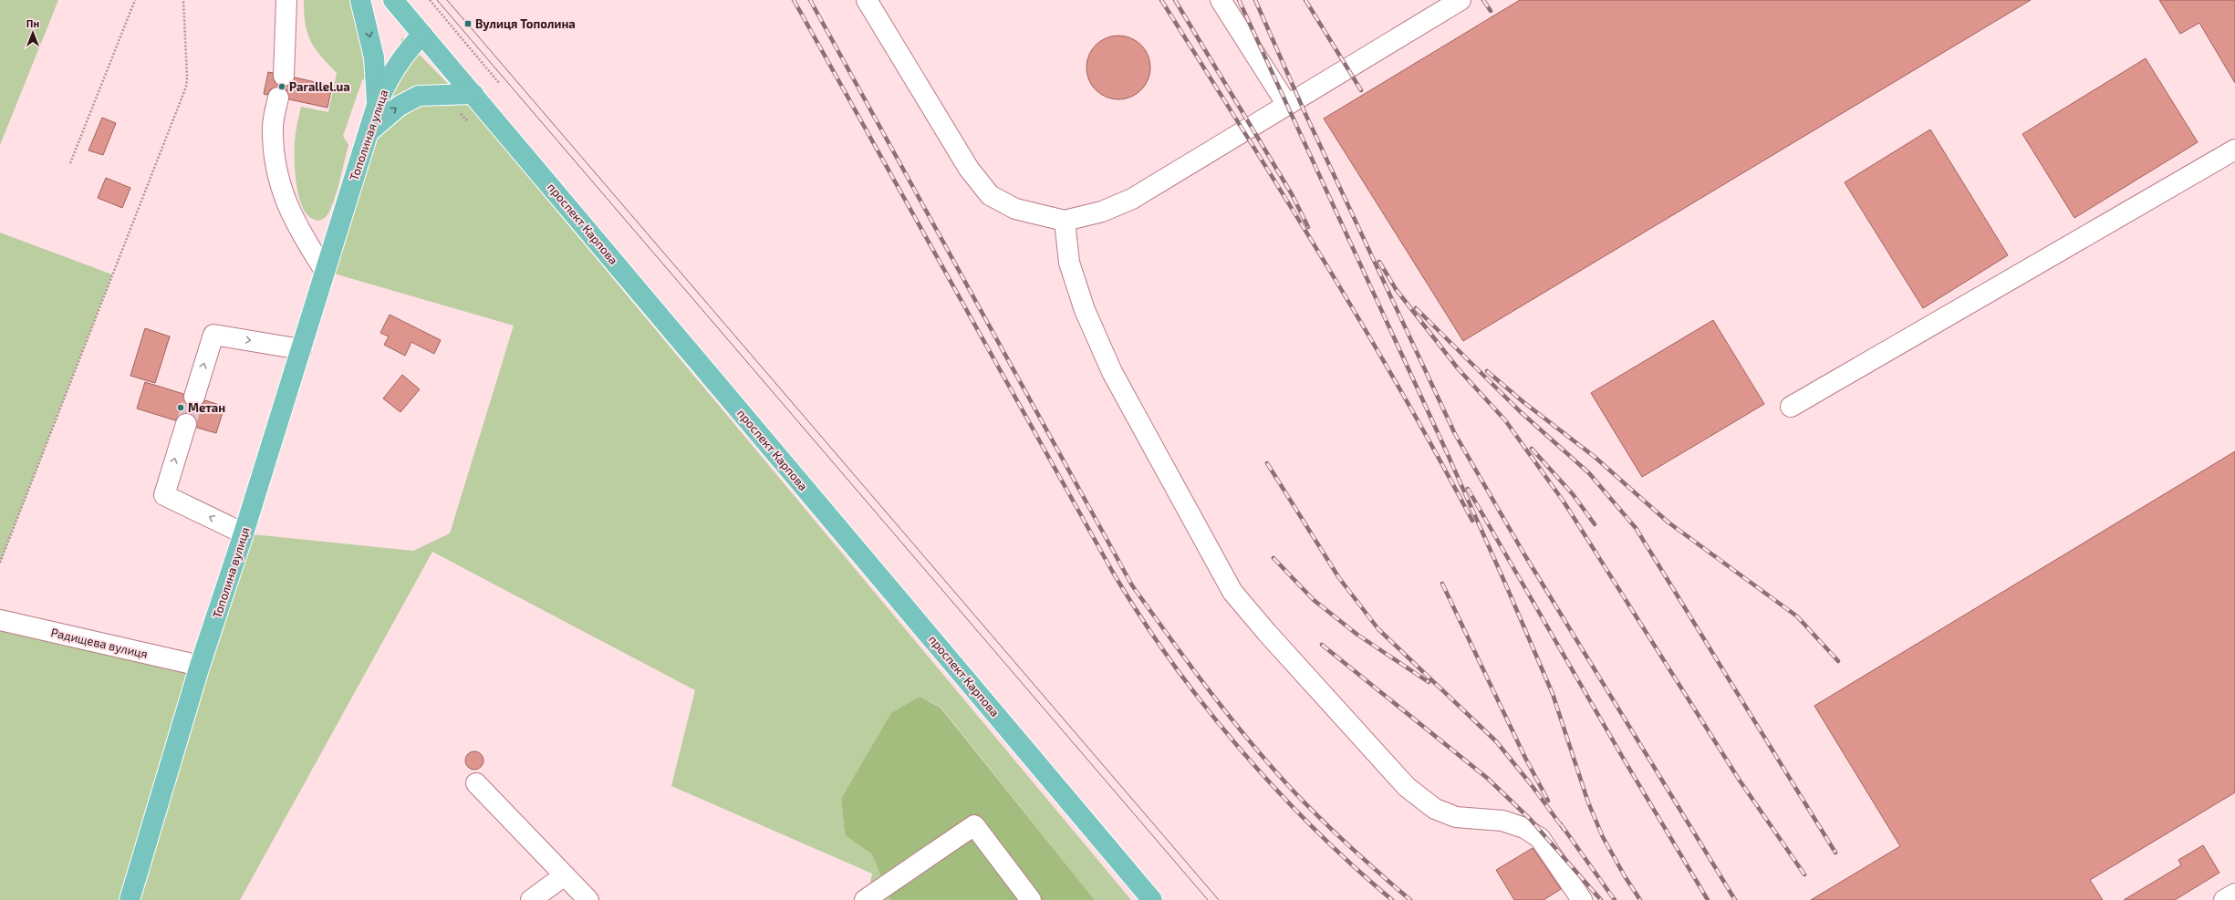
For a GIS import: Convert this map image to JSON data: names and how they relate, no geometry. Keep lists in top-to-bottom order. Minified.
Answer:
{"streets":{"main road":["Тополиная улица","проспект Карпова","Тополина вулиця"],"street":["Радищева вулиця"]},"crossings":[["Тополиная улица","проспект Карпова"],["Тополиная улица","Тополина вулиця"],["Тополина вулиця","Радищева вулиця"]],"places":{"transit":["Вулиця Тополина"],"other":["Parallel.ua","Метан"]},"north":"top"}
